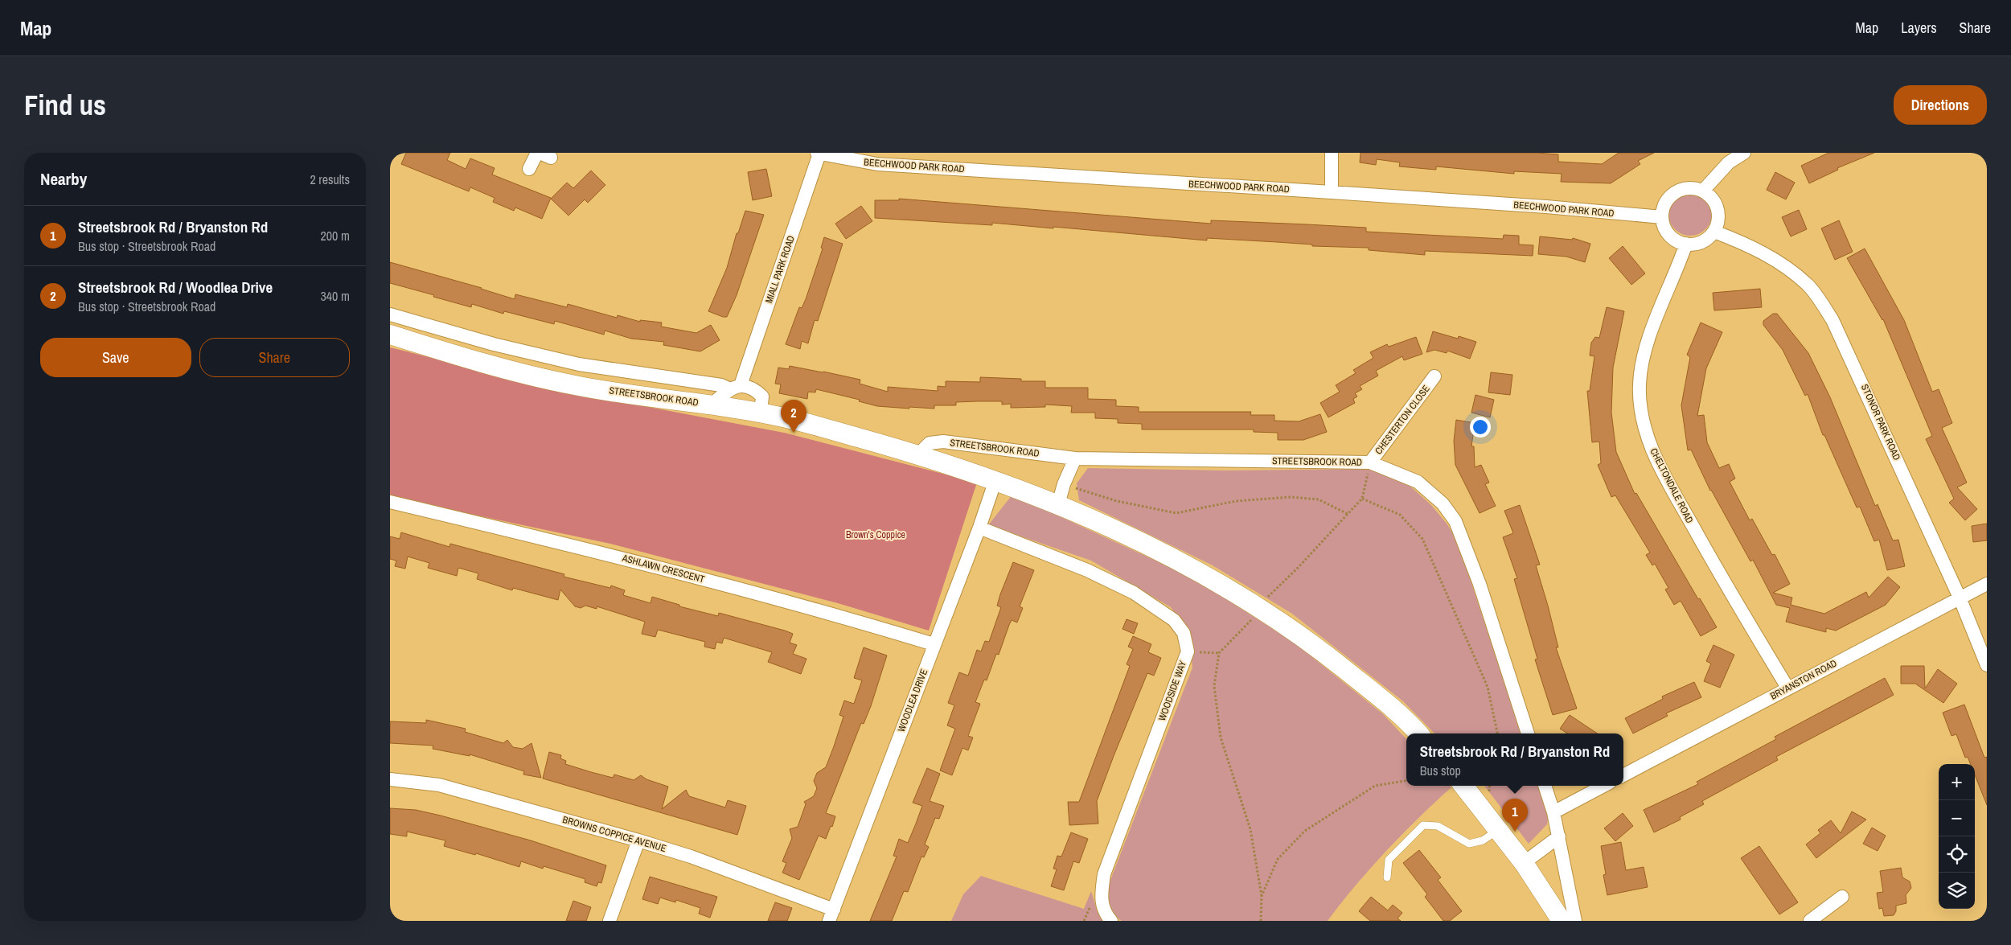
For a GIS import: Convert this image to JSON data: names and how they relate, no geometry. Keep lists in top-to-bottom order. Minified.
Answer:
{"streets":{"main road":["STREETSBROOK ROAD"],"street":["BEECHWOOD PARK ROAD","MIALL PARK ROAD","CHESTERTON CLOSE","STONOR PARK ROAD","CHELTONDALE ROAD","ASHLAWN CRESCENT","BRYANSTON ROAD","WOODSIDE WAY","WOODLEA DRIVE","BROWNS COPPICE AVENUE"]},"crossings":[["BEECHWOOD PARK ROAD","MIALL PARK ROAD"],["BEECHWOOD PARK ROAD","STONOR PARK ROAD"],["BEECHWOOD PARK ROAD","CHELTONDALE ROAD"],["MIALL PARK ROAD","STREETSBROOK ROAD"],["STREETSBROOK ROAD","CHESTERTON CLOSE"],["STREETSBROOK ROAD","WOODLEA DRIVE"],["STONOR PARK ROAD","CHELTONDALE ROAD"],["STONOR PARK ROAD","BRYANSTON ROAD"],["CHELTONDALE ROAD","BRYANSTON ROAD"],["ASHLAWN CRESCENT","WOODLEA DRIVE"],["WOODSIDE WAY","WOODLEA DRIVE"],["WOODLEA DRIVE","BROWNS COPPICE AVENUE"]],"parks":["Brown's Coppice"],"page":{"header":"Map","nav":["Map","Layers","Share"],"buttons":["Directions",["Save","Share"]],"title":"Find us","heading":["Nearby","2 results"],"list":[{"mark":"1","name":"Streetsbrook Rd / Bryanston Rd","note":"Bus stop · Streetsbrook Road","value":"200 m"},{"mark":"2","name":"Streetsbrook Rd / Woodlea Drive","note":"Bus stop · Streetsbrook Road","value":"340 m"}],"pins":["2","1"],"popup":["Streetsbrook Rd / Bryanston Rd","Bus stop"],"map_buttons":["+","−"]}}
